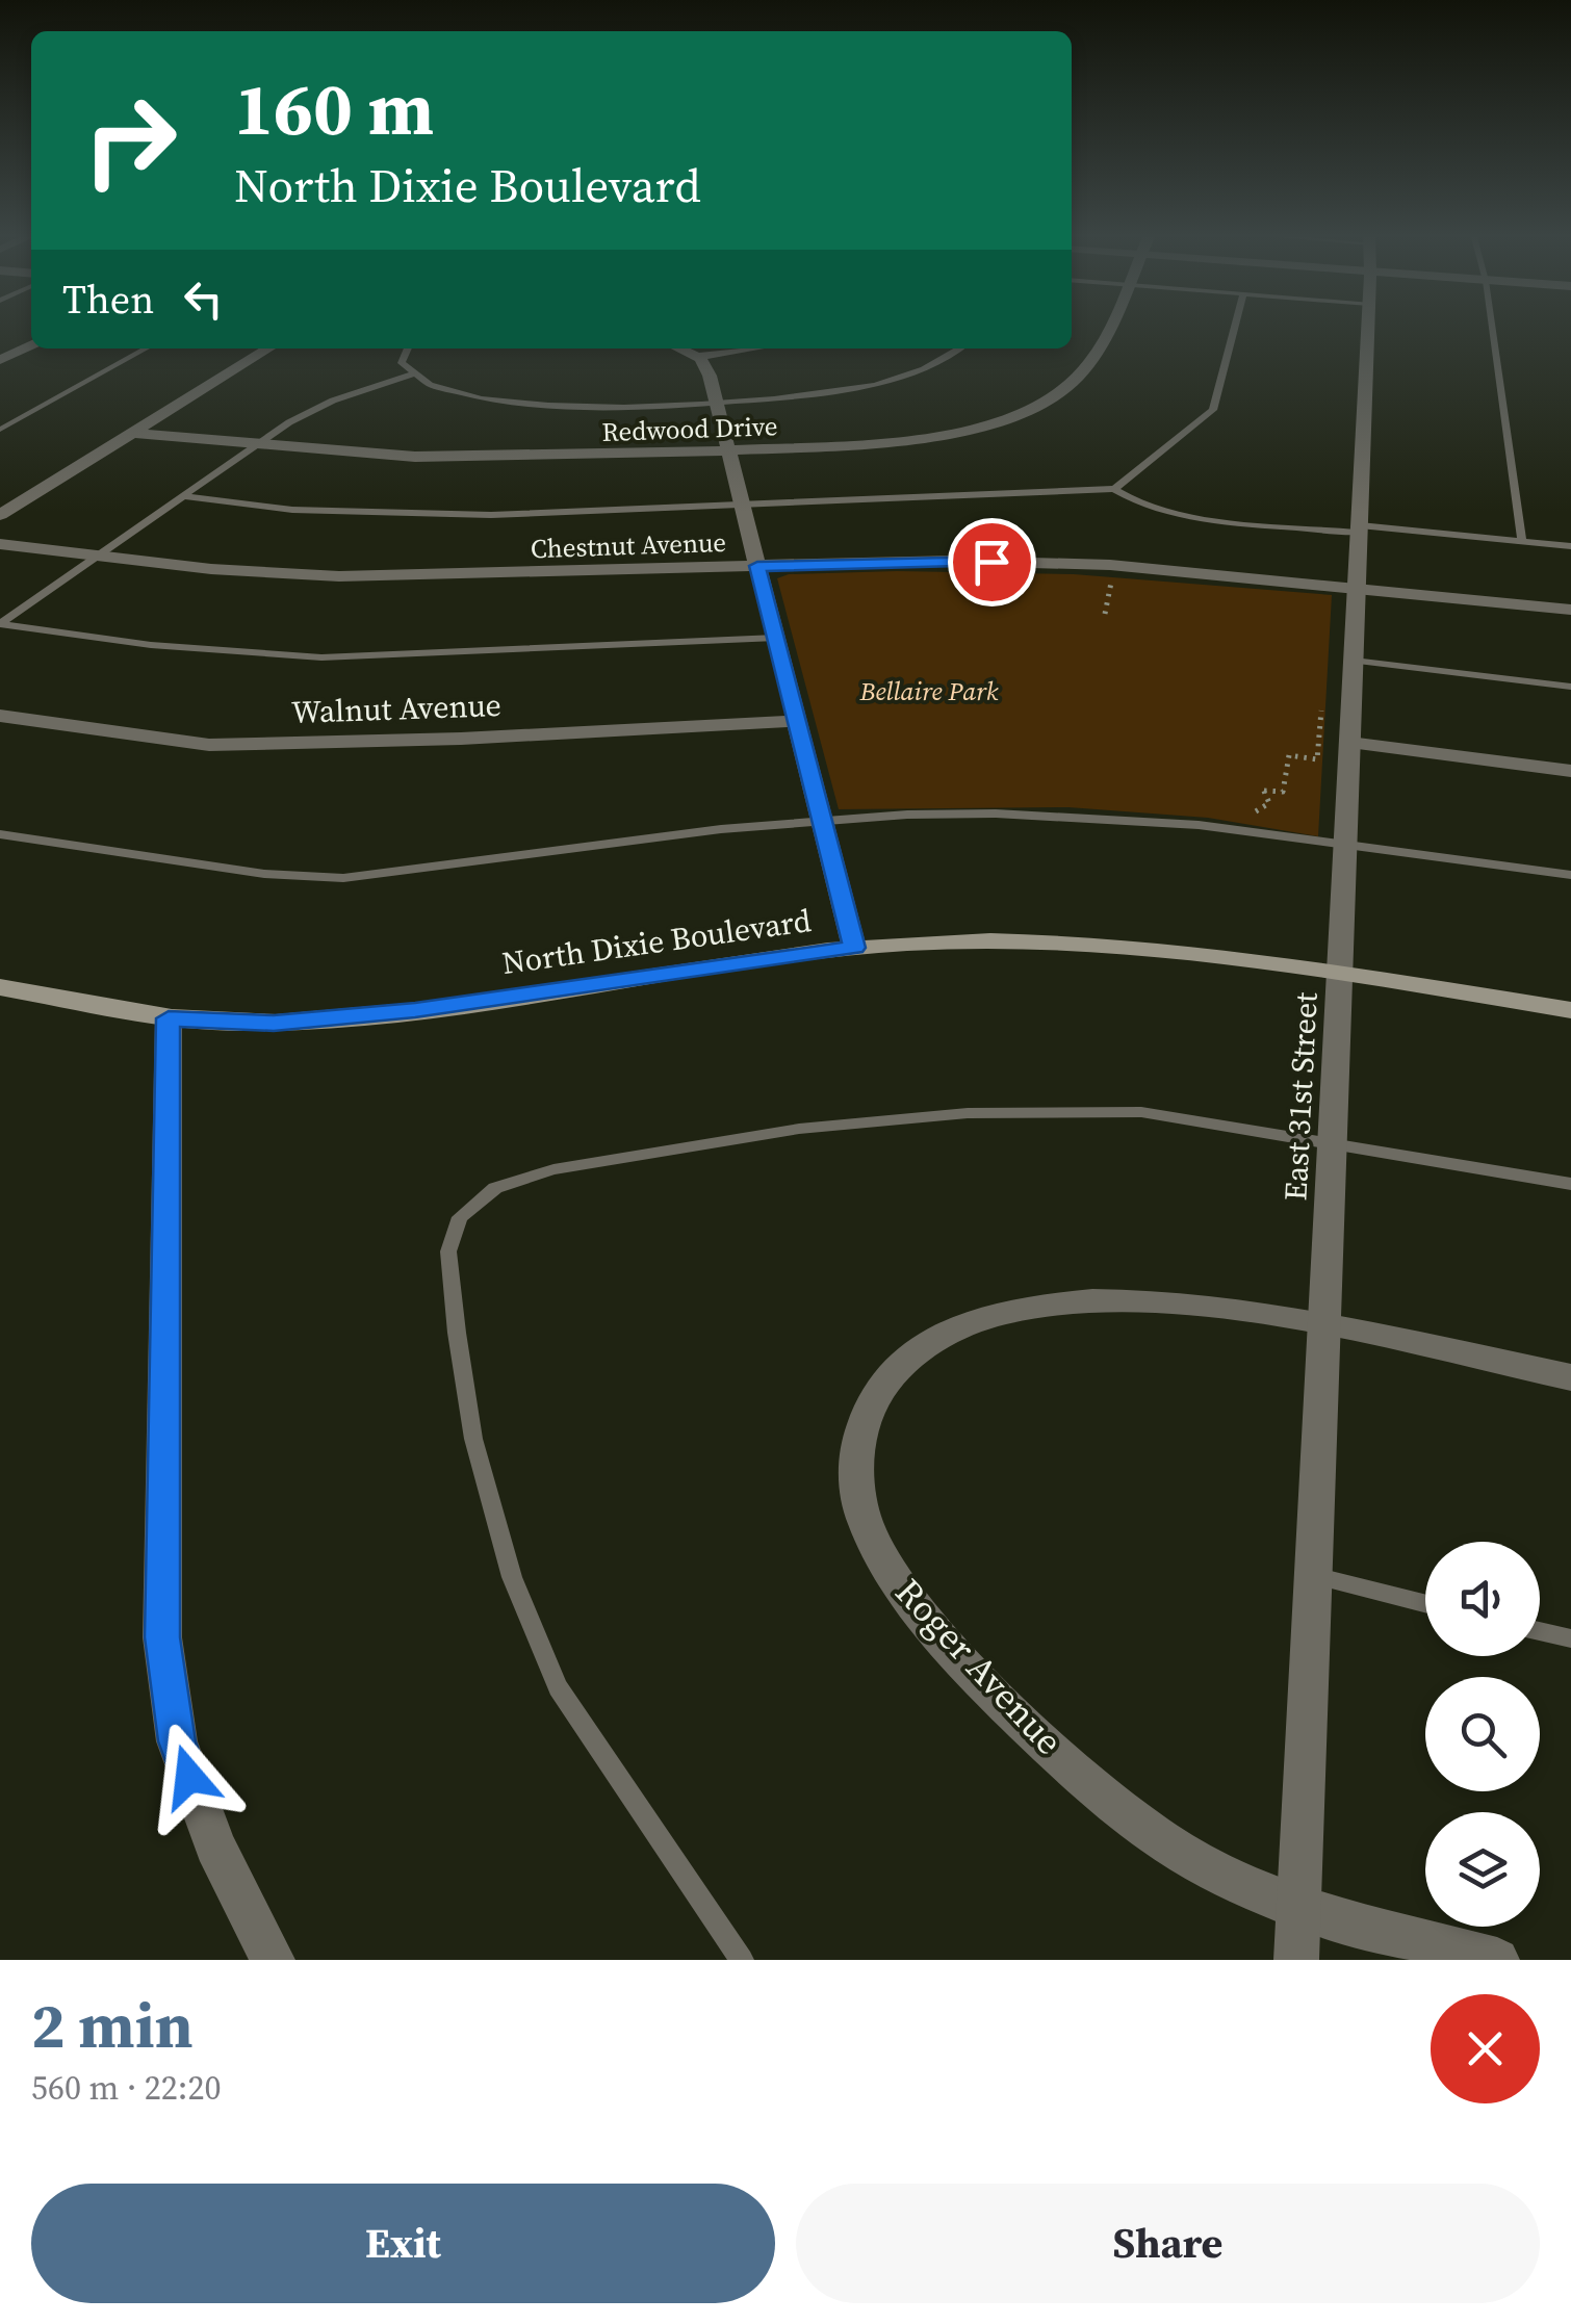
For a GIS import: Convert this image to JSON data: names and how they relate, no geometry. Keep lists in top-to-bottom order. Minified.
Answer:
{"streets":{"main road":["North Dixie Boulevard"],"street":["Redwood Drive","Chestnut Avenue","Walnut Avenue","East 31st Street","Roger Avenue"]},"crossings":[["Chestnut Avenue","East 31st Street"],["North Dixie Boulevard","East 31st Street"],["East 31st Street","Roger Avenue"]],"parks":["Bellaire Park"],"page":{"turn":["160 m","North Dixie Boulevard"],"then":"Then","heading":["2 min","560 m · 22:20"],"buttons":["Exit","Share"]}}
